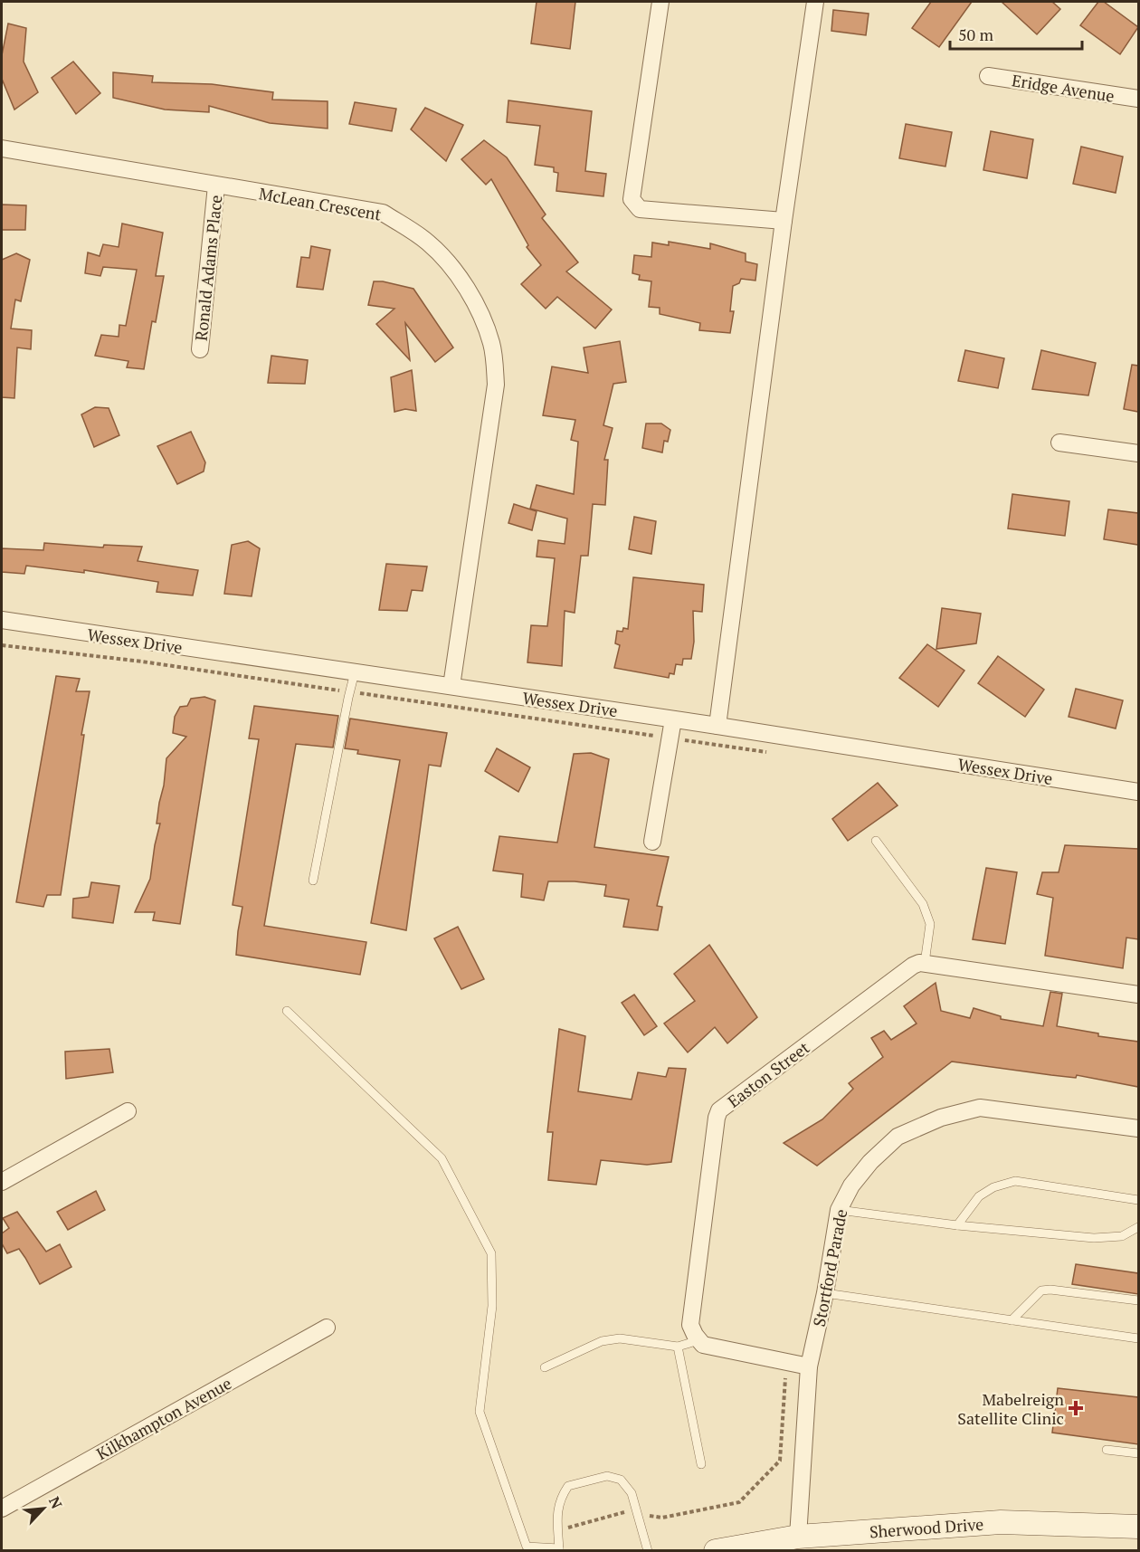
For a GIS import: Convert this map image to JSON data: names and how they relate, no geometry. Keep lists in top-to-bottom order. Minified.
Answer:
{"streets":{"street":["Eridge Avenue","McLean Crescent","Ronald Adams Place","Wessex Drive","Easton Street","Stortford Parade","Kilkhampton Avenue","Sherwood Drive"]},"crossings":[["McLean Crescent","Ronald Adams Place"],["McLean Crescent","Wessex Drive"],["Stortford Parade","Sherwood Drive"]],"places":{"health":["Mabelreign Satellite Clinic"]},"scale_bar":"50 m","north":"top right"}
